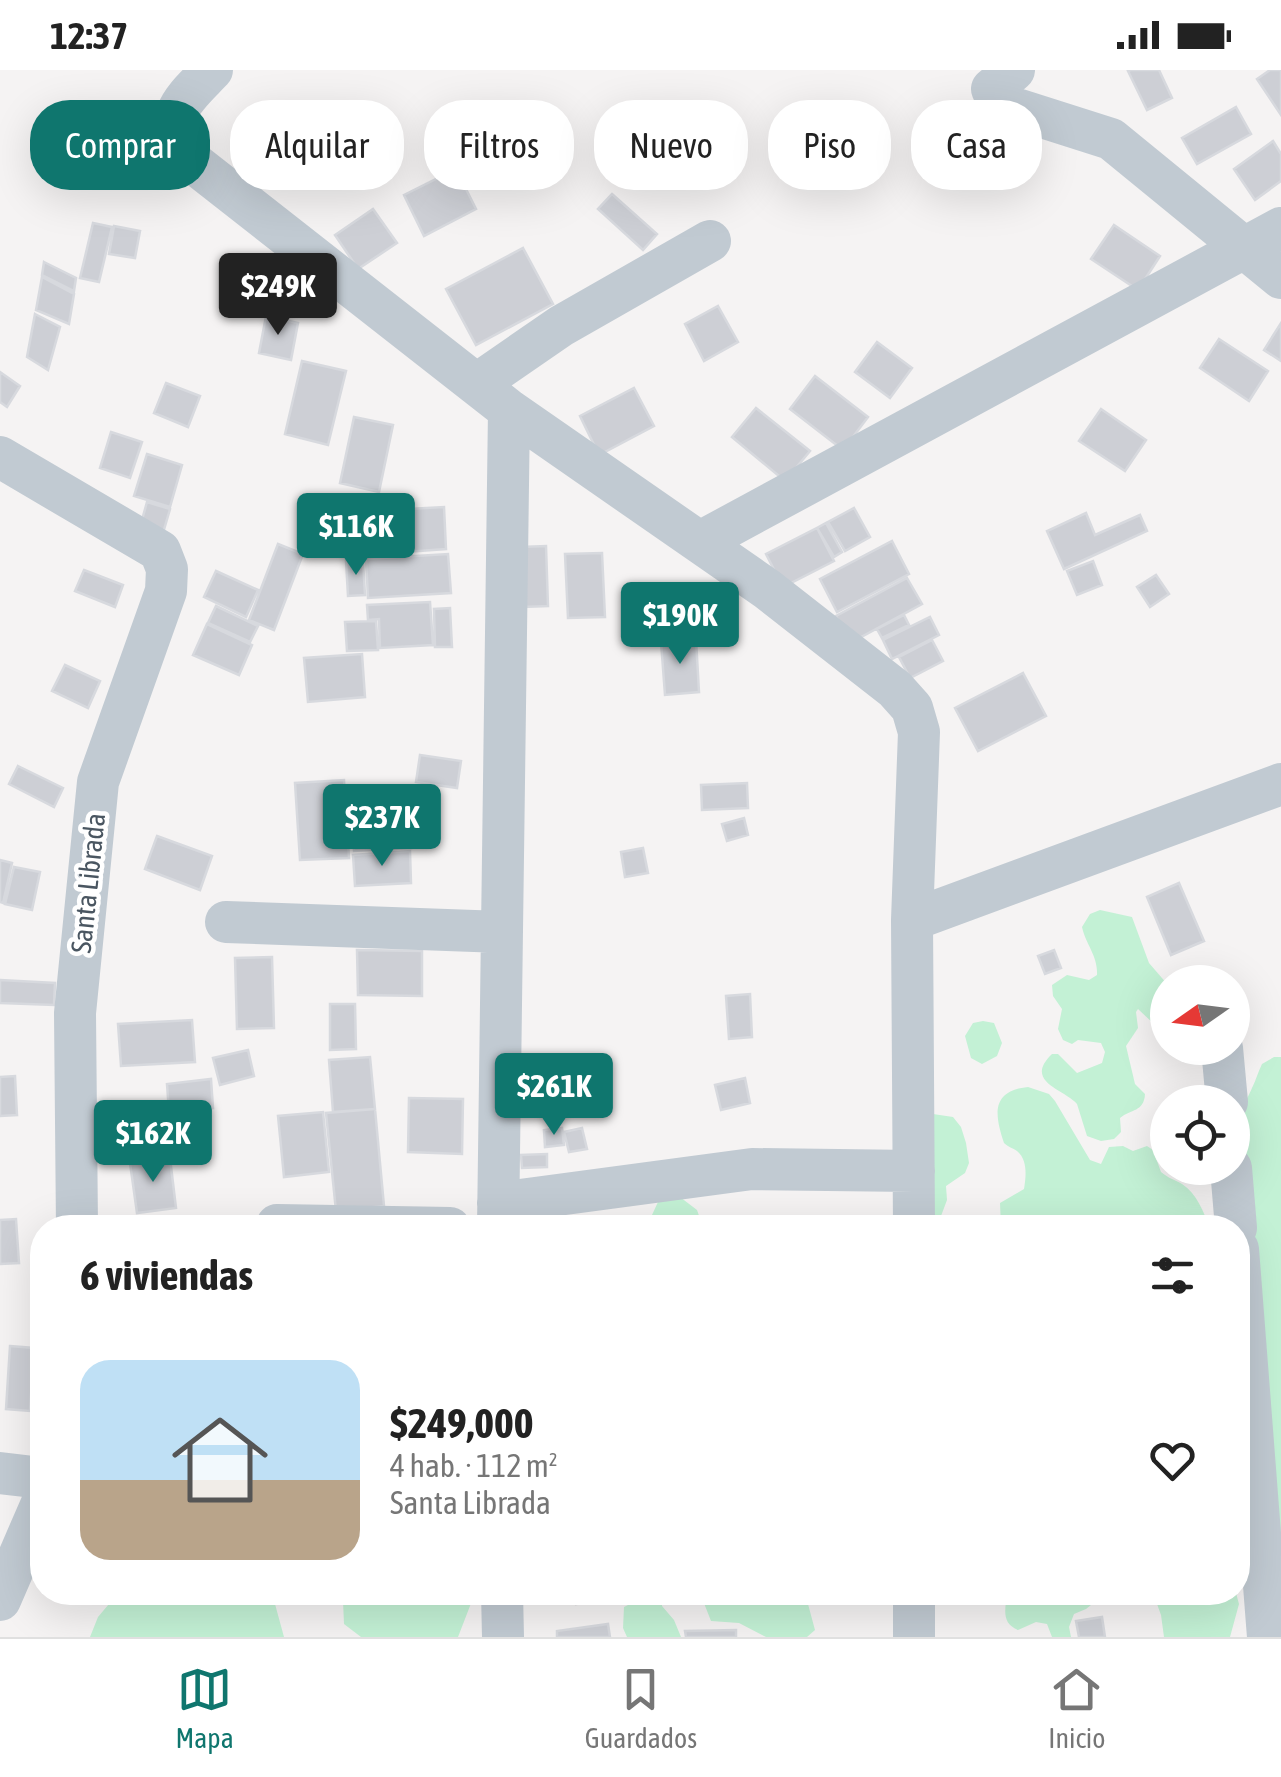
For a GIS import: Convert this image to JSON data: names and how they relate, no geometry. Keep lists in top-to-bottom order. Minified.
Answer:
{"streets":{"street":["Santa Librada"]},"north":"left","page":{"status":"12:37","chip":["Comprar","Alquilar","Filtros","Nuevo","Piso","Casa"],"price":["$249K","$116K","$190K","$237K","$261K","$162K"],"heading":"6 viviendas","list":[{"name":"$249,000","note":"4 hab. · 112 m² · Santa Librada"}],"tabs":["Mapa","Guardados","Inicio"]}}
